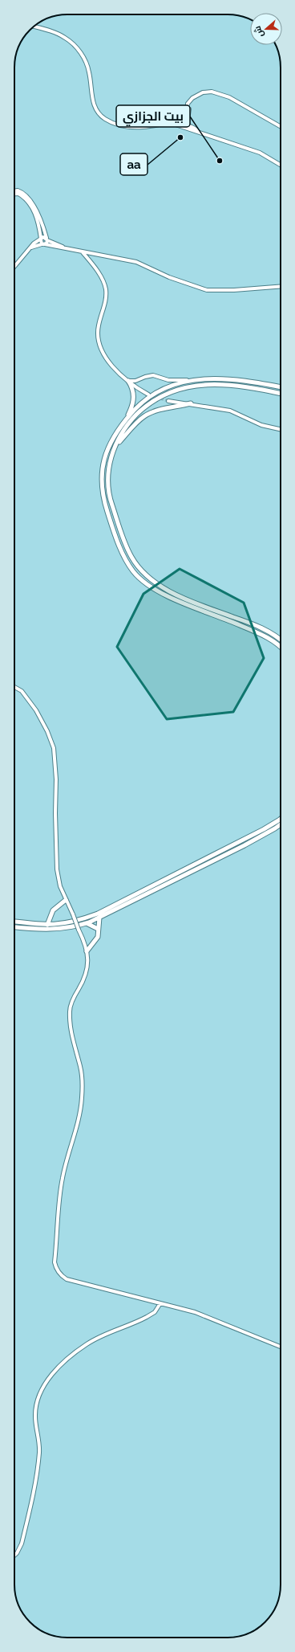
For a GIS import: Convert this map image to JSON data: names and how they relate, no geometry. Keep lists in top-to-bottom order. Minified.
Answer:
{"places":["aa","بيت الجزازي"],"north":"left"}
